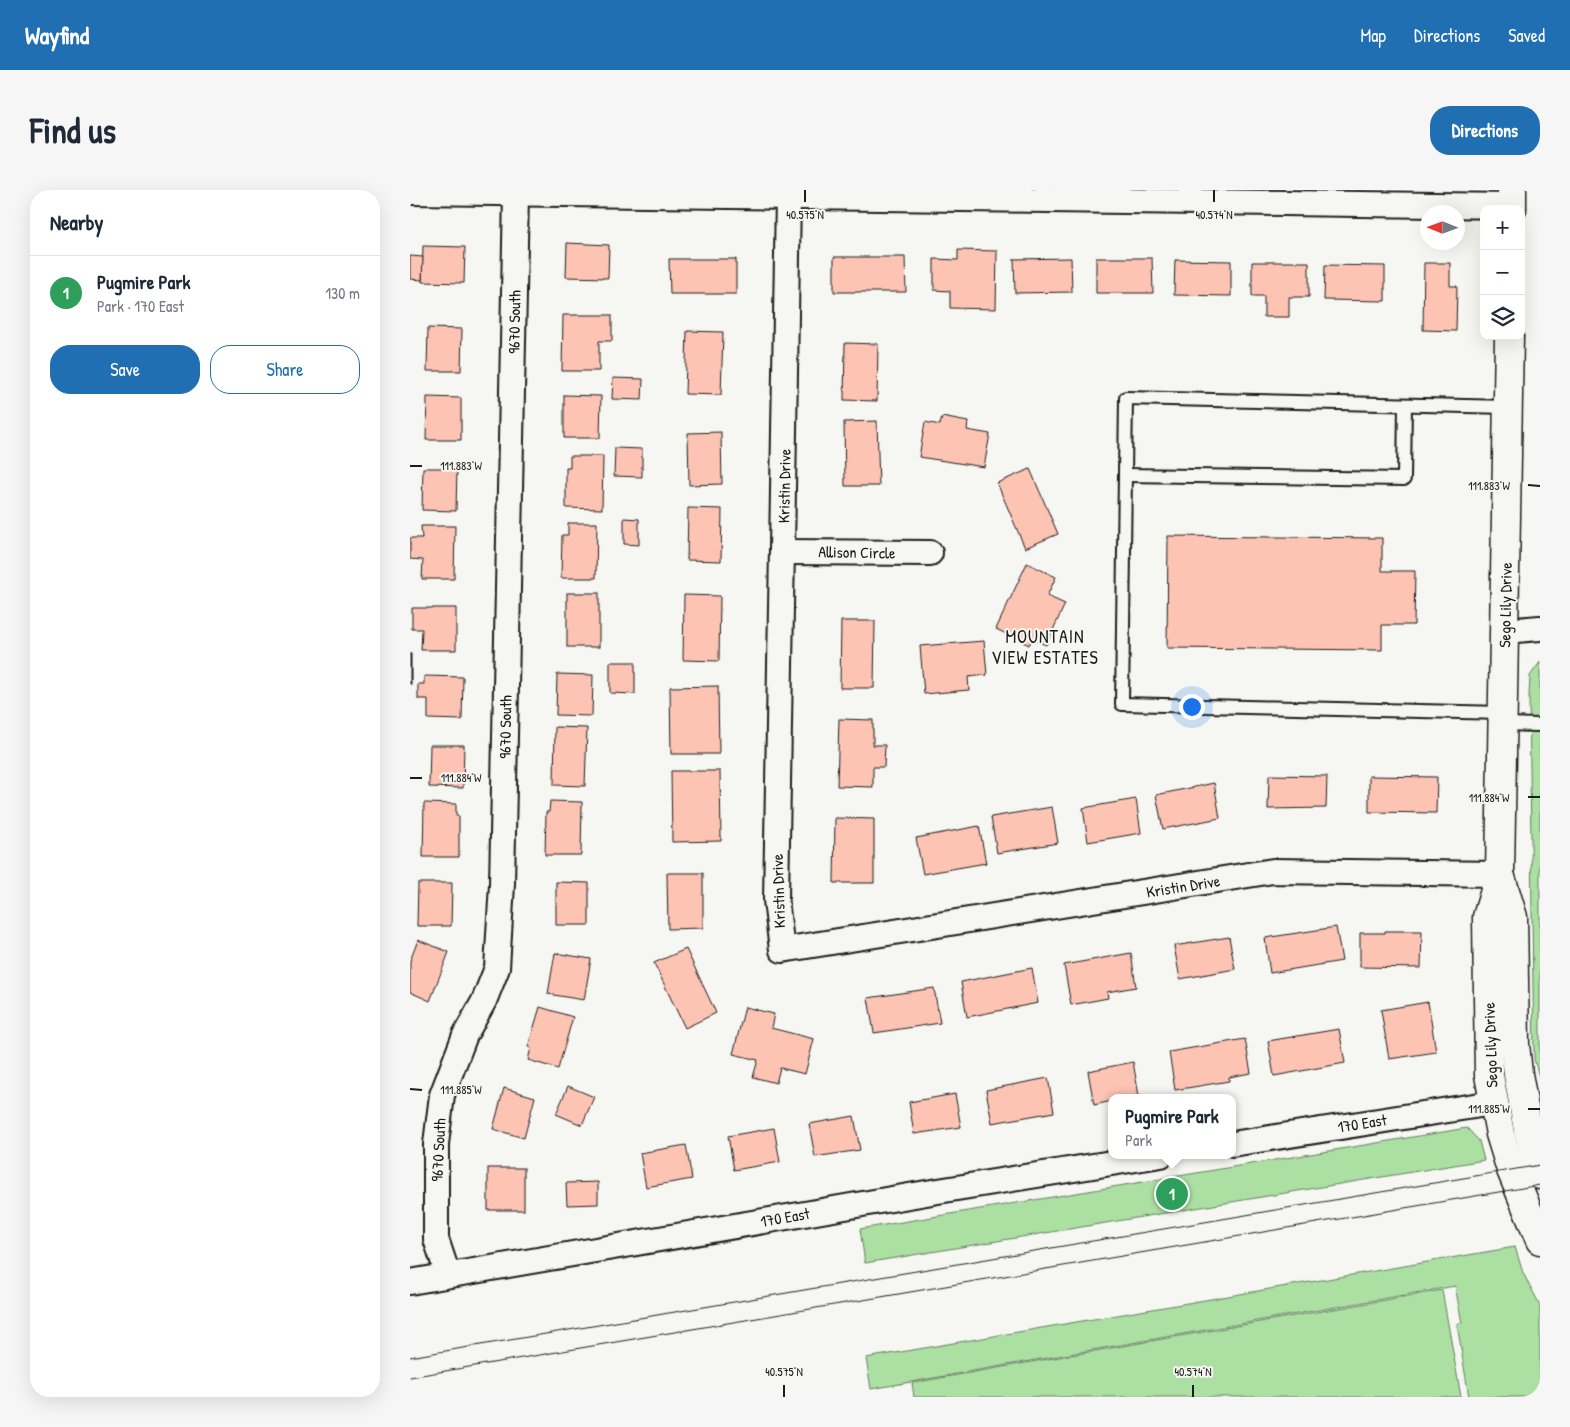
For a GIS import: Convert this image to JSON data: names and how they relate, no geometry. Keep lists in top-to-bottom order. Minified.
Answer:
{"streets":{"main road":["Sego Lily Drive"],"street":["9670 South","Kristin Drive","Allison Circle","170 East"]},"crossings":[["9670 South","170 East"],["Kristin Drive","Allison Circle"],["Kristin Drive","Sego Lily Drive"],["Sego Lily Drive","170 East"]],"districts":["MOUNTAIN VIEW ESTATES"],"north":"left","page":{"header":"Wayfind","nav":["Map","Directions","Saved"],"buttons":["Directions",["Save","Share"]],"title":"Find us","heading":"Nearby","map_buttons":["+","−"],"list":[{"mark":"1","name":"Pugmire Park","note":"Park · 170 East","value":"130 m"}],"popup":["Pugmire Park","Park"],"pins":"1"},"coordinates":["40.575°N","40.574°N","111.883°W","111.884°W","111.885°W"]}
